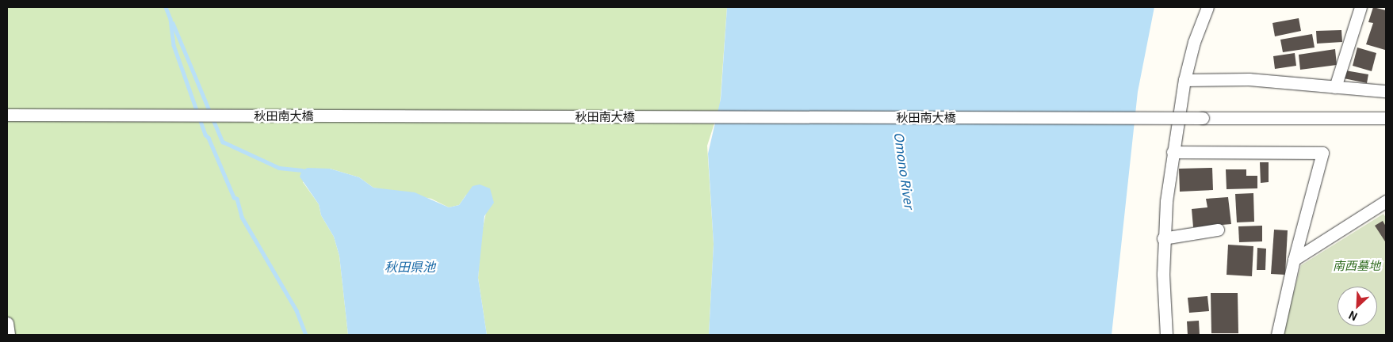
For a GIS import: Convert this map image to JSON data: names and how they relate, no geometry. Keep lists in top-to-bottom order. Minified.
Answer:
{"streets":{"street":["秋田南大橋"]},"water":["Omono River","秋田県池"],"parks":["南西墓地"],"north":"bottom left"}
